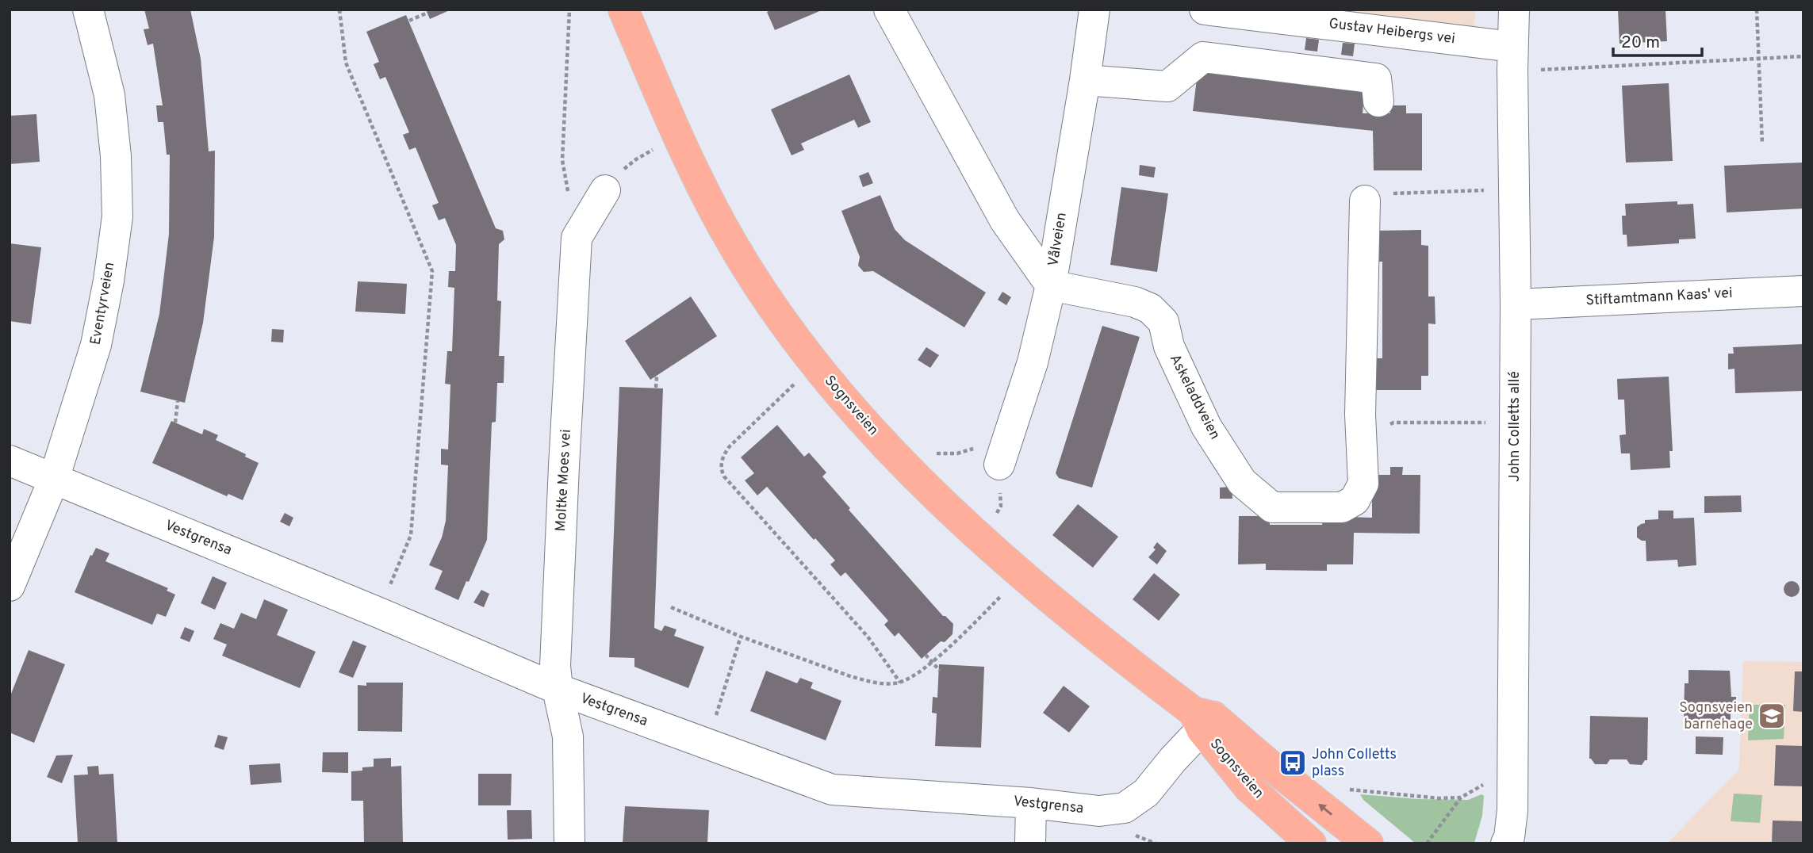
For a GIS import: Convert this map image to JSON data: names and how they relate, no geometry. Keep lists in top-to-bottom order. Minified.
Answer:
{"streets":{"main road":["Sognsveien"],"street":["Gustav Heibergs vei","Vålveien","Stiftamtmann Kaas' vei","Eventyrveien","Askeladdveien","John Colletts allé","Moltke Moes vei","Vestgrensa"]},"crossings":[["Gustav Heibergs vei","John Colletts allé"],["Vålveien","Askeladdveien"],["Stiftamtmann Kaas' vei","John Colletts allé"],["Eventyrveien","Vestgrensa"],["Sognsveien","Vestgrensa"],["Moltke Moes vei","Vestgrensa"]],"places":{"school or university":["Sognsveien barnehage"],"bus stop":["John Colletts plass"]},"scale_bar":"20 m"}
